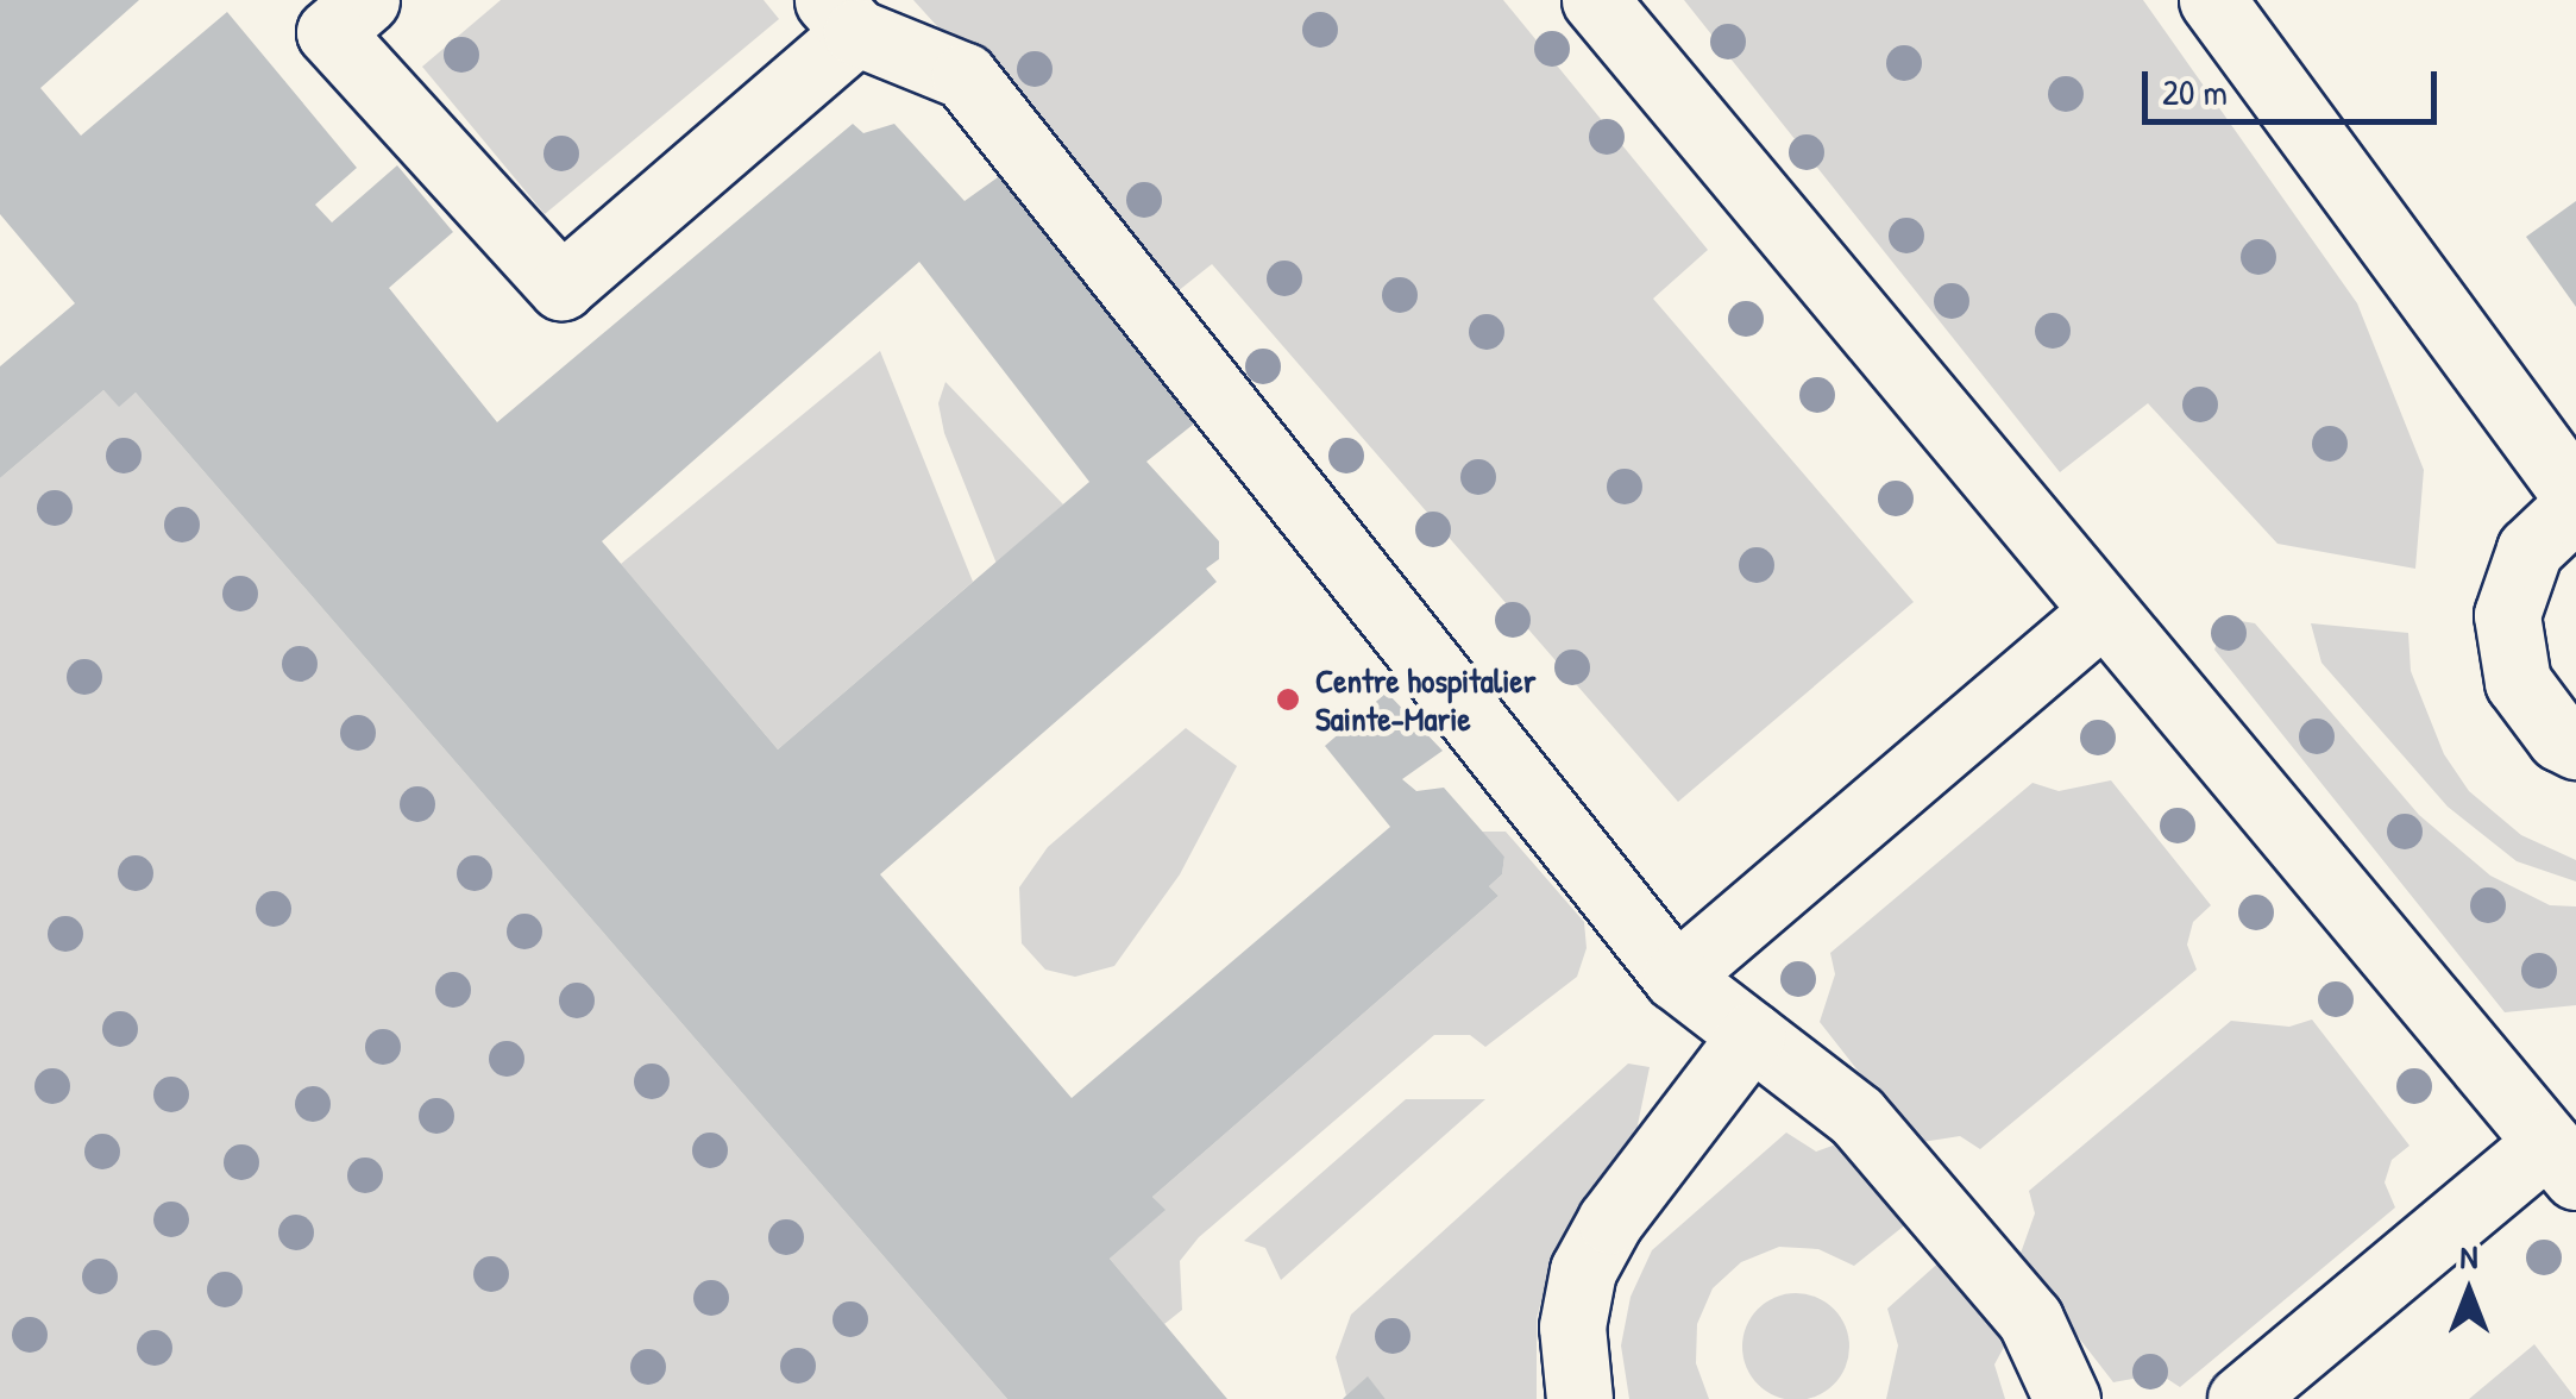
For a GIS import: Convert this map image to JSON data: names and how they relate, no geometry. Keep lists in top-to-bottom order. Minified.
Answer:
{"places":["Centre hospitalier Sainte-Marie"],"scale_bar":"20 m","north":"top"}
